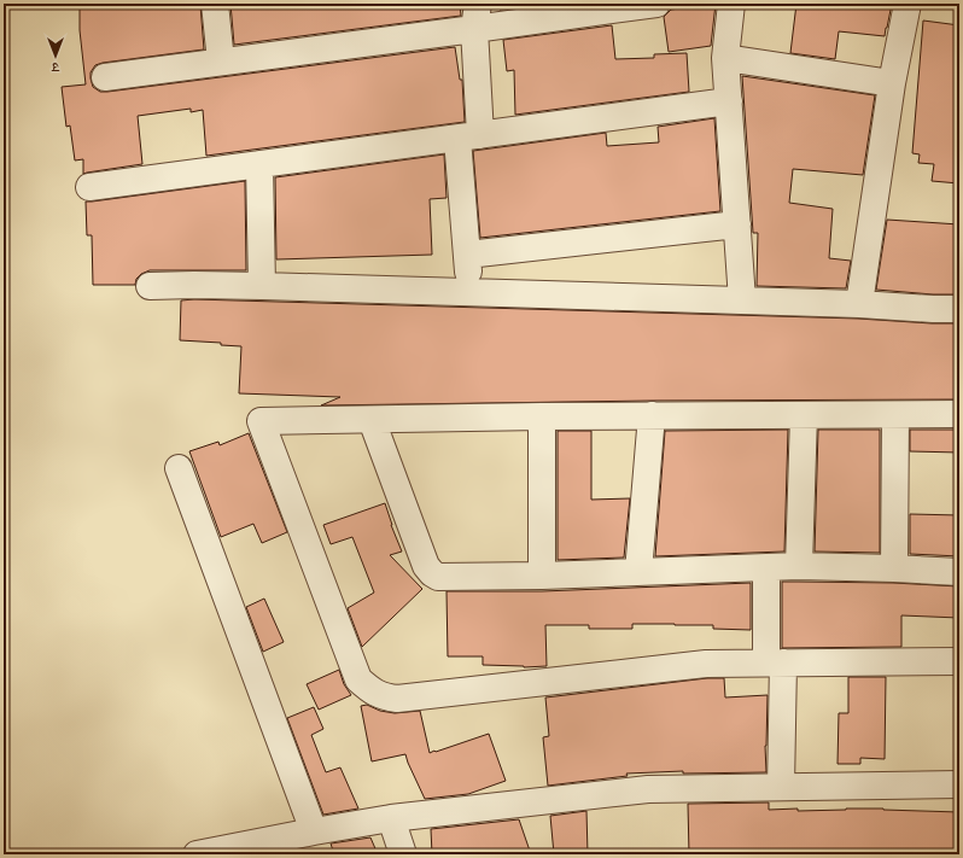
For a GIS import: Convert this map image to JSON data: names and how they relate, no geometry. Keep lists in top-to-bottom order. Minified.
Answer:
{"north":"bottom"}
